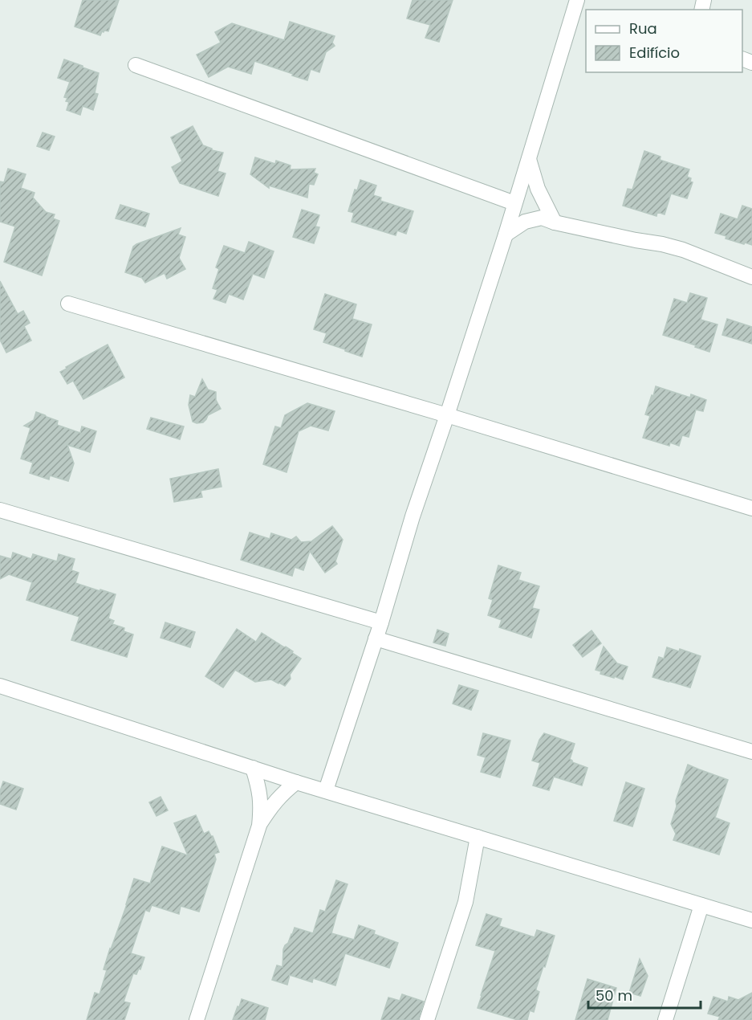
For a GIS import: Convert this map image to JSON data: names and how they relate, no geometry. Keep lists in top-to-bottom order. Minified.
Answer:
{"legend":["Rua","Edifício"],"scale_bar":"50 m"}
